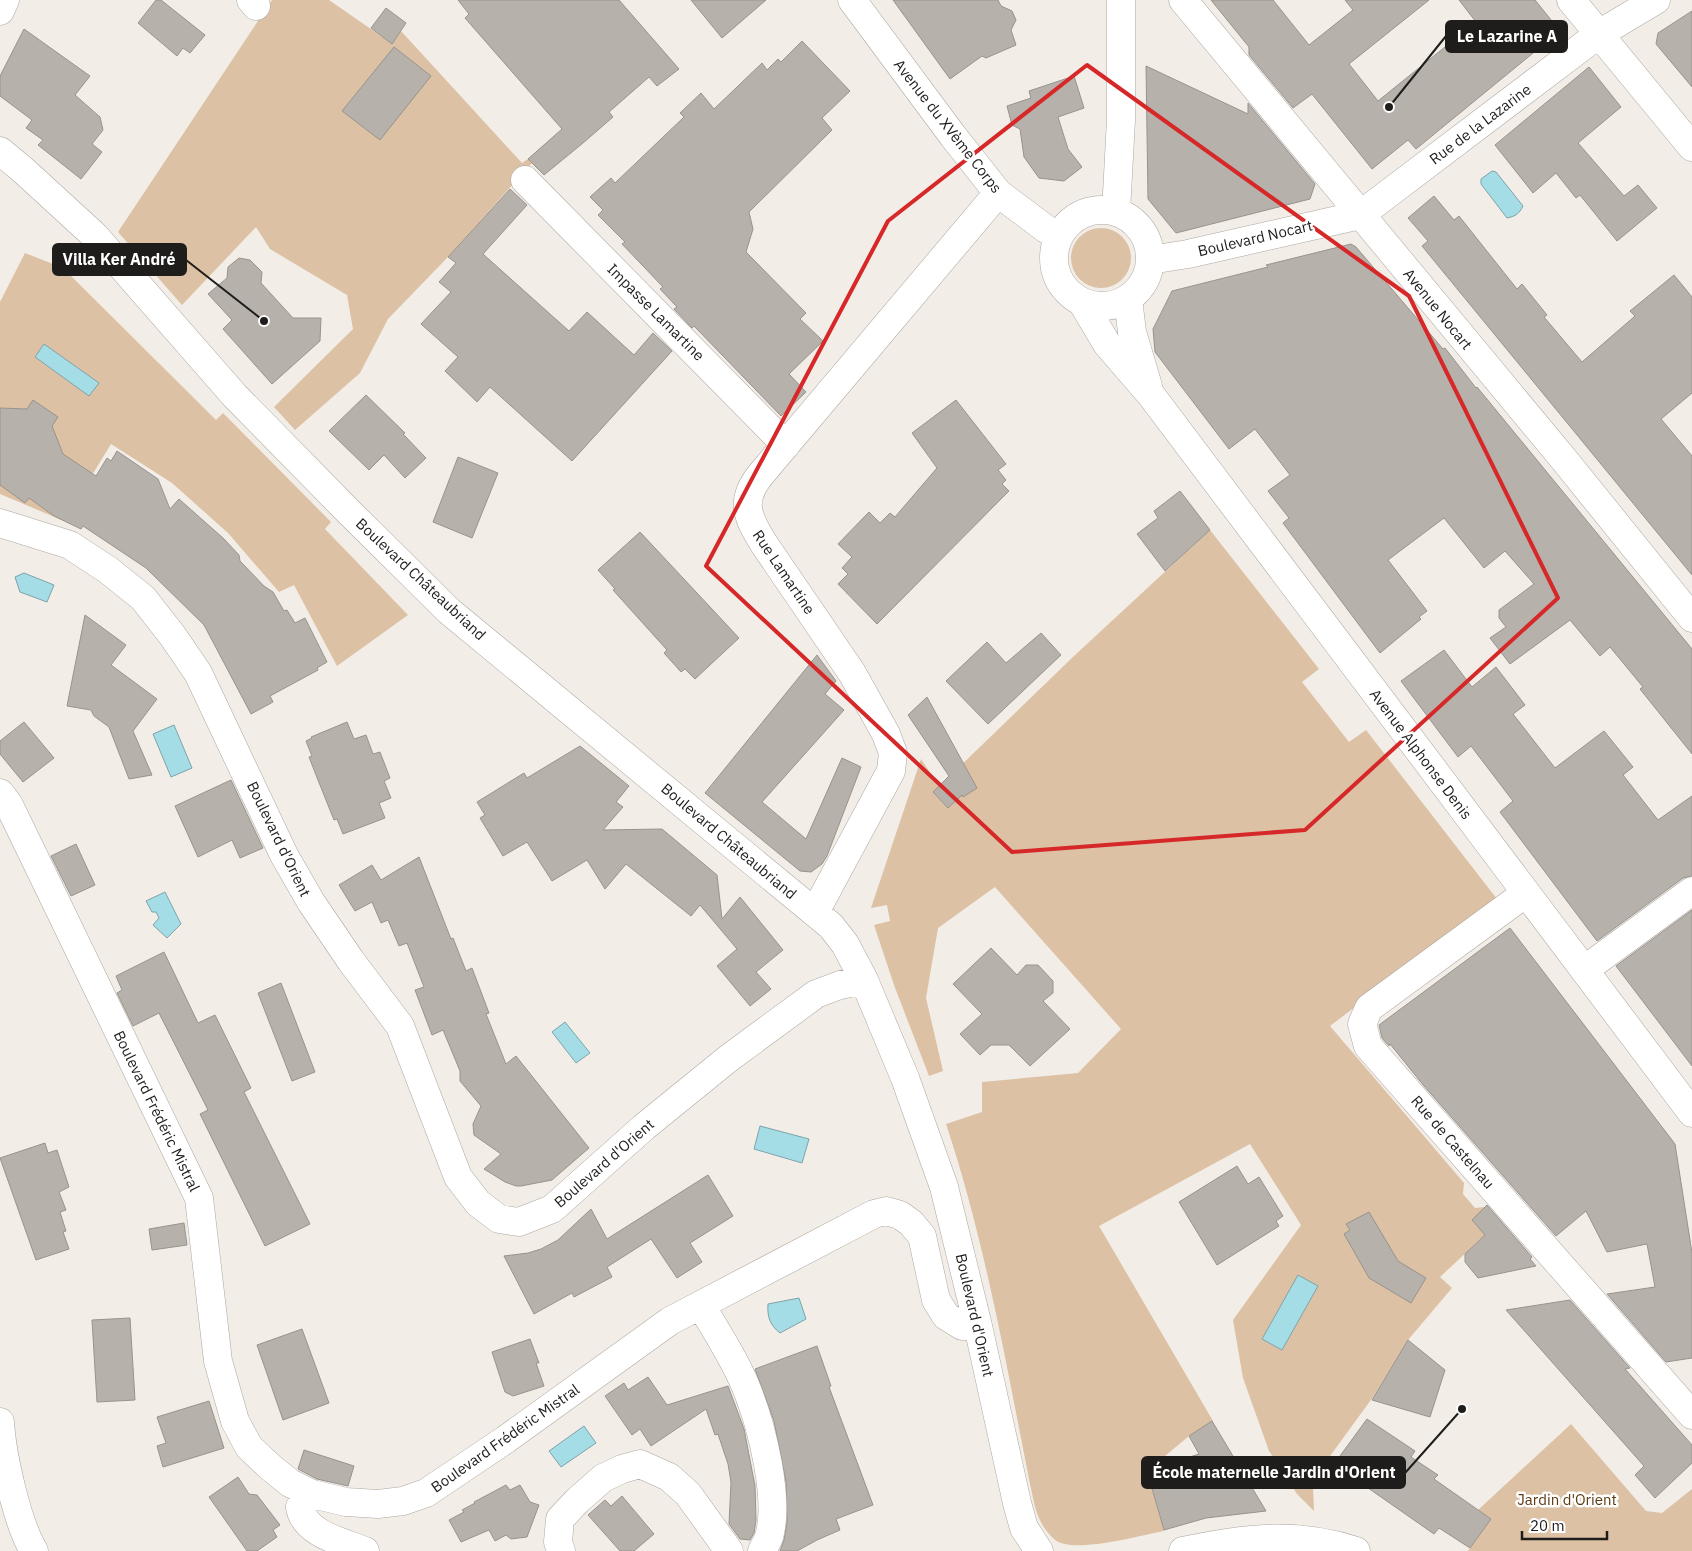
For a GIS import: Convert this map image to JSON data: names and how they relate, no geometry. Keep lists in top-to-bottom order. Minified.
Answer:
{"streets":{"street":["Rue de la Lazarine","Avenue du XVème Corps","Boulevard Nocart","Avenue Nocart","Impasse Lamartine","Rue Lamartine","Boulevard Châteaubriand","Avenue Alphonse Denis","Boulevard d'Orient","Boulevard Frédéric Mistral","Rue de Castelnau"]},"crossings":[["Rue de la Lazarine","Boulevard Nocart"],["Rue de la Lazarine","Avenue Nocart"],["Avenue du XVème Corps","Boulevard Nocart"],["Avenue du XVème Corps","Rue Lamartine"],["Avenue du XVème Corps","Avenue Alphonse Denis"],["Boulevard Nocart","Avenue Nocart"],["Boulevard Nocart","Avenue Alphonse Denis"],["Impasse Lamartine","Rue Lamartine"],["Rue Lamartine","Boulevard Châteaubriand"],["Boulevard Châteaubriand","Boulevard d'Orient"],["Avenue Alphonse Denis","Rue de Castelnau"],["Boulevard d'Orient","Boulevard Frédéric Mistral"]],"parks":["Jardin d'Orient"],"places":["Le Lazarine A","Villa Ker André","École maternelle Jardin d'Orient"],"scale_bar":"20 m"}
